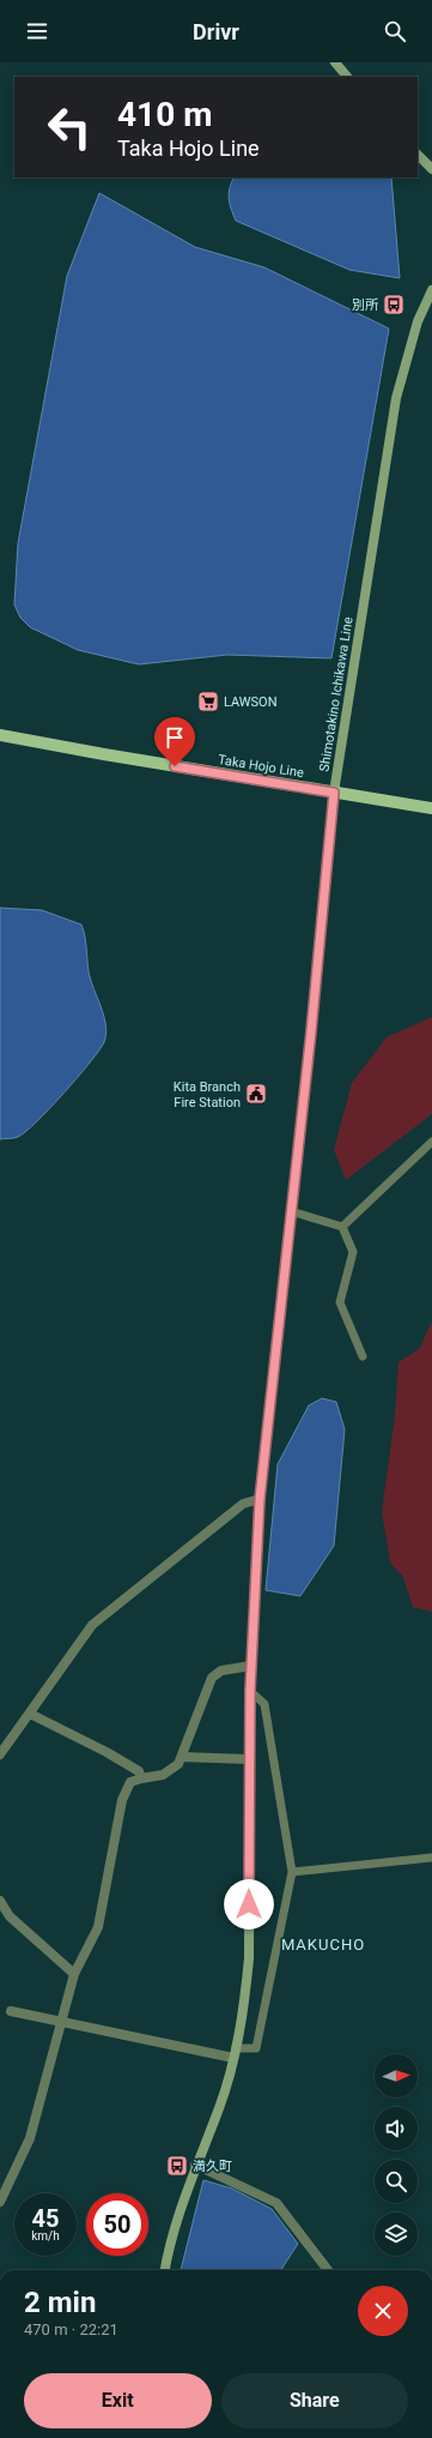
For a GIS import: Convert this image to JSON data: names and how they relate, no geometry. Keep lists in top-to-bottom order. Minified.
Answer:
{"streets":{"main road":["Shimotakino Ichikawa Line","Taka Hojo Line"]},"crossings":[["Shimotakino Ichikawa Line","Taka Hojo Line"]],"districts":["MAKUCHO"],"places":{"bus stop":["別所","満久町"],"supermarket":["LAWSON"],"public building":["Kita Branch Fire Station"]},"north":"right","page":{"header":"Drivr","turn":["410 m","Taka Hojo Line"],"speed":"45 km/h","limit":"50","heading":["2 min","470 m · 22:21"],"buttons":["Exit","Share"]}}
